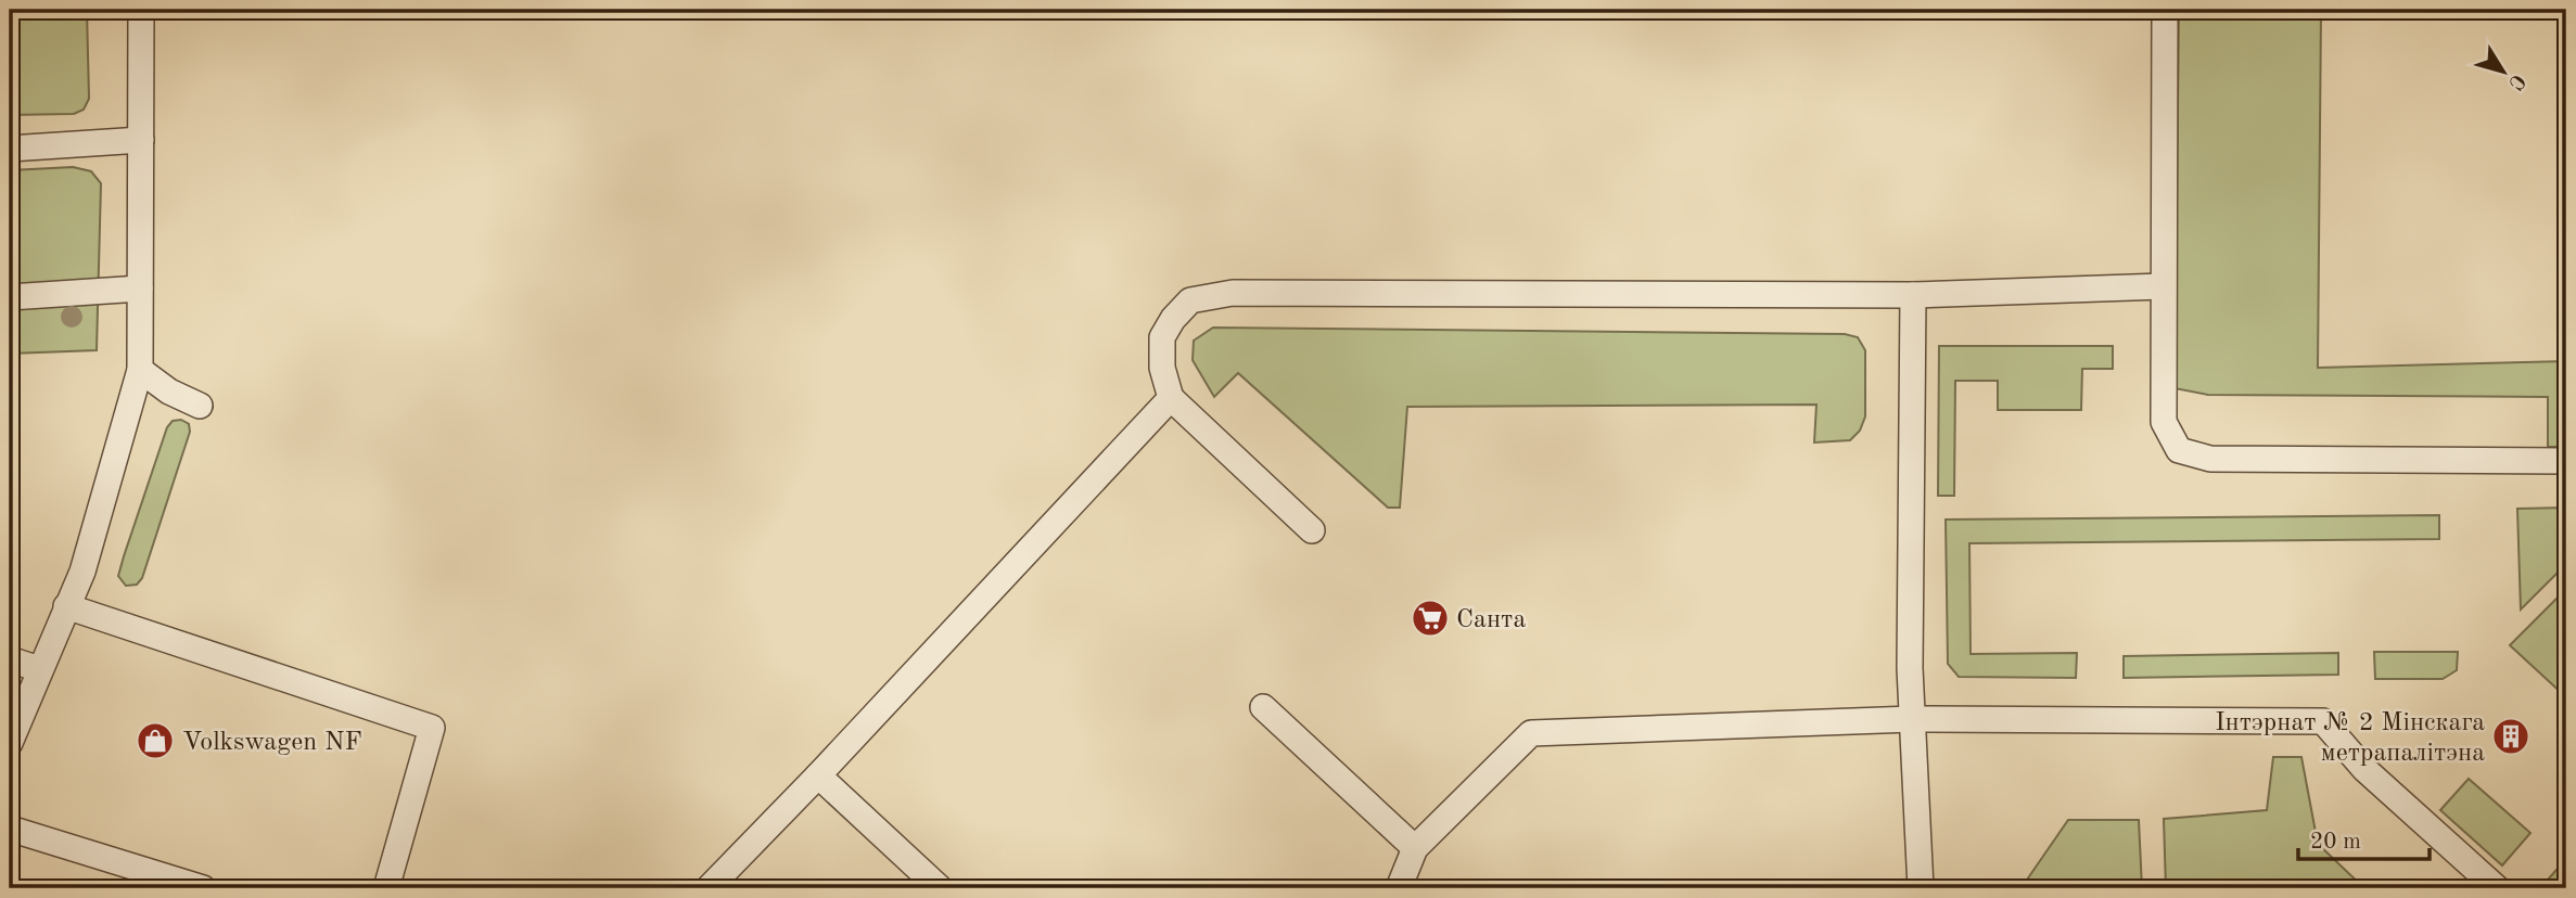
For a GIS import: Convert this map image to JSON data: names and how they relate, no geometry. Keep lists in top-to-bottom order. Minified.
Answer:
{"places":{"supermarket":["Санта"],"building":["Інтэрнат № 2 Мінскага метрапалітэна"],"shop":["Volkswagen NF"]},"scale_bar":"20 m","north":"bottom right"}
